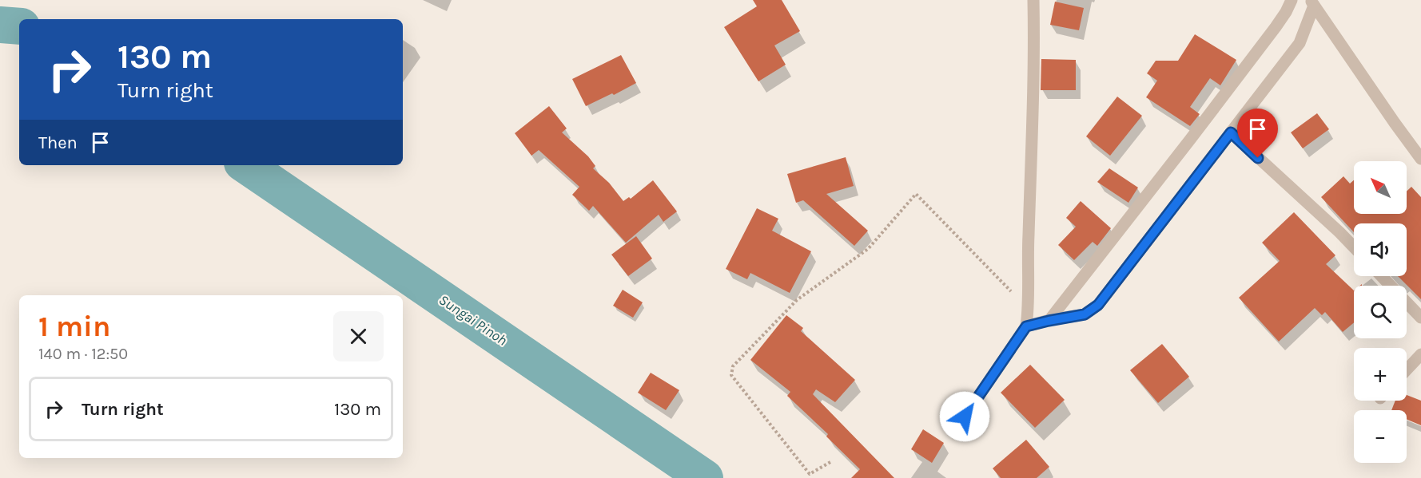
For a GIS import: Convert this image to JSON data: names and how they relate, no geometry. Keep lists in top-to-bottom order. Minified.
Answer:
{"water":["Sungai Pinoh"],"north":"top left","page":{"turn":["130 m","Turn right"],"then":"Then","map_buttons":["+","−"],"heading":["1 min","140 m · 12:50"],"list":[{"name":"Turn right","value":"130 m"}]}}
